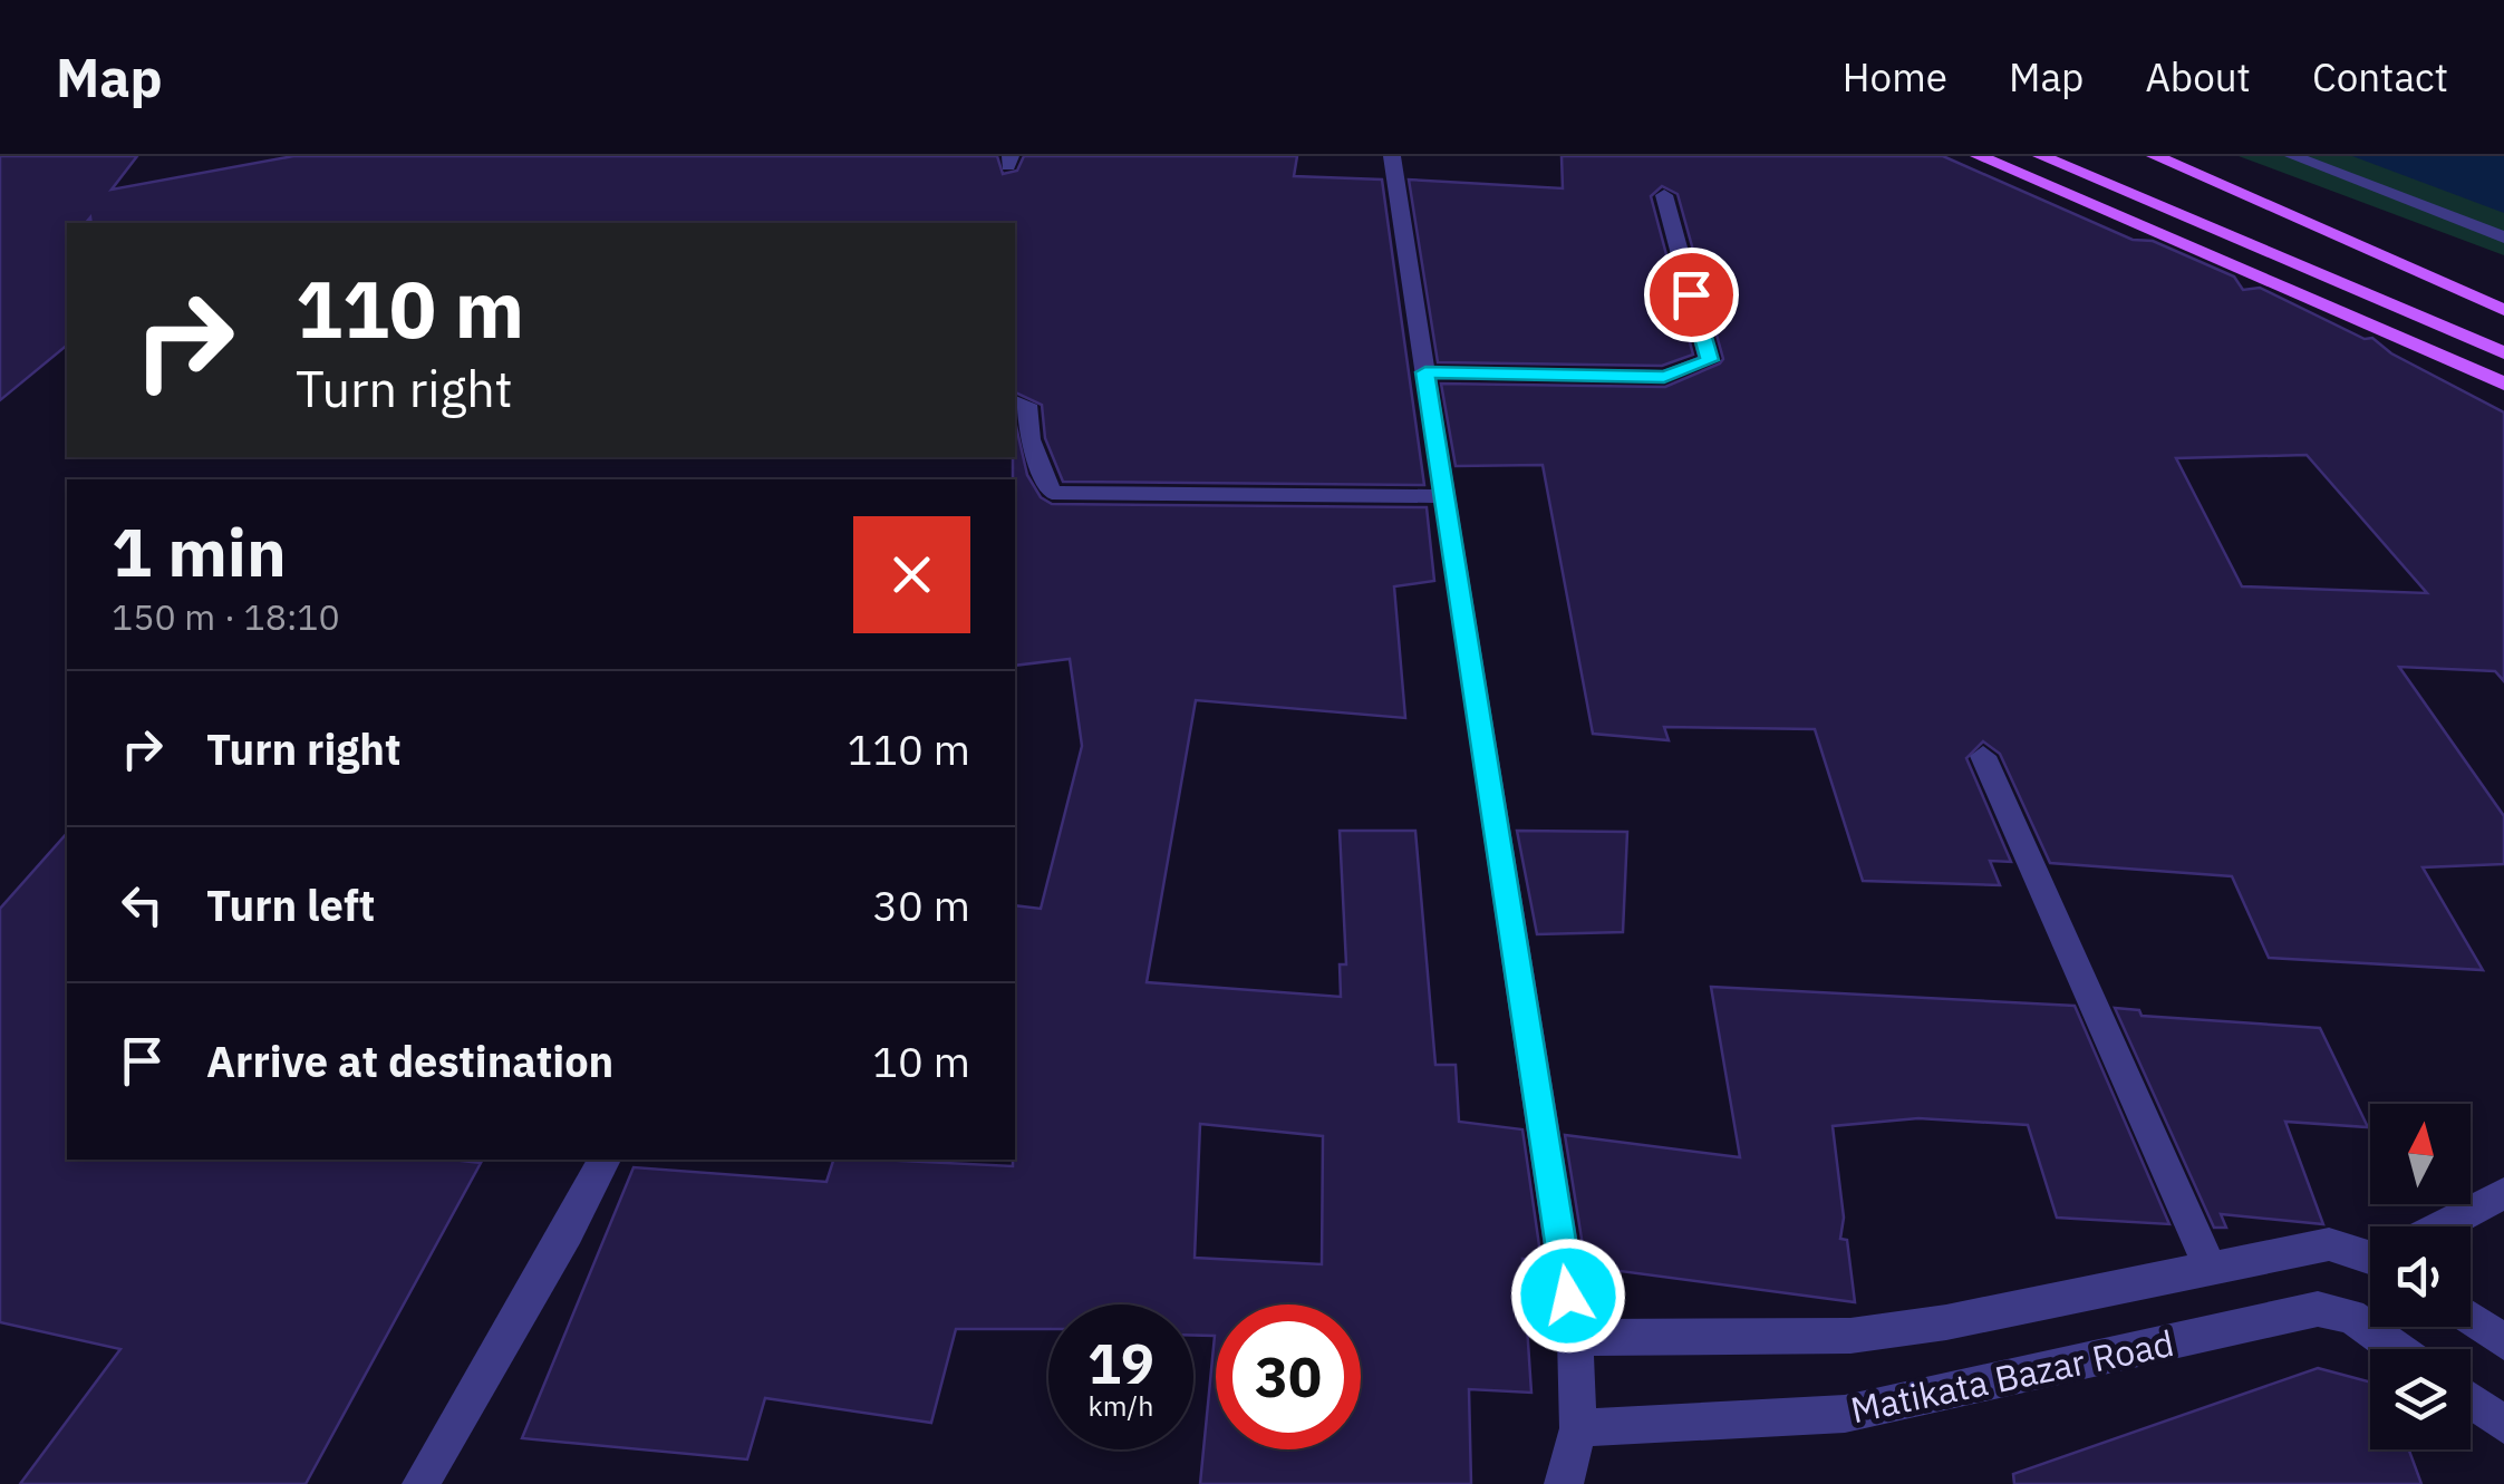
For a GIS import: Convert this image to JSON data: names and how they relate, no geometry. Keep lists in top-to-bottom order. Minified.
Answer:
{"streets":{"street":["Matikata Bazar Road"]},"north":"top","page":{"header":"Map","nav":["Home","Map","About","Contact"],"turn":["110 m","Turn right"],"heading":["1 min","150 m · 18:10"],"list":[{"name":"Turn right","value":"110 m"},{"name":"Turn left","value":"30 m"},{"name":"Arrive at destination","value":"10 m"}],"speed":"19 km/h","limit":"30"}}
